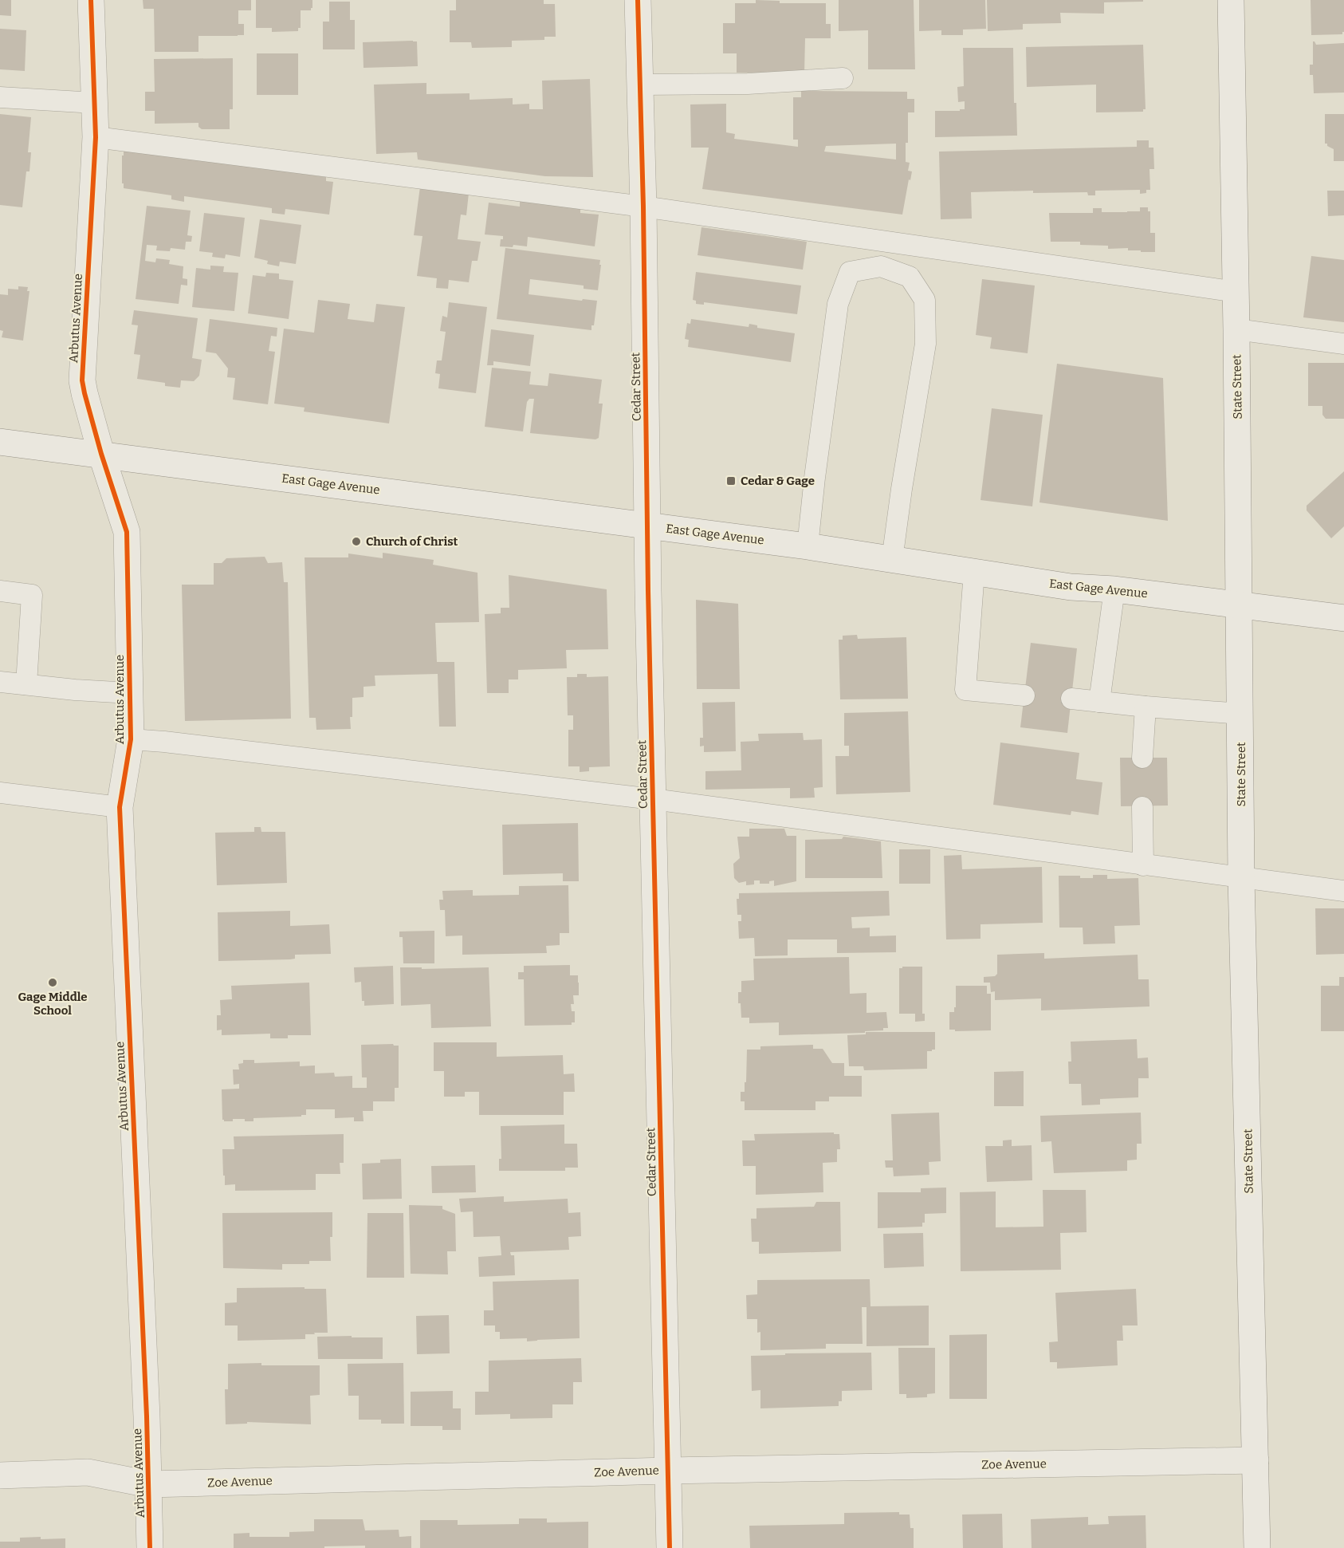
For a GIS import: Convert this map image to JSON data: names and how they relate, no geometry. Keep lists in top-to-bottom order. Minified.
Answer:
{"streets":{"street":["Arbutus Avenue","Cedar Street","State Street","East Gage Avenue","Zoe Avenue"]},"crossings":[["Arbutus Avenue","East Gage Avenue"],["Arbutus Avenue","Zoe Avenue"],["Cedar Street","East Gage Avenue"],["Cedar Street","Zoe Avenue"],["State Street","East Gage Avenue"],["State Street","Zoe Avenue"]],"places":{"transit":["Cedar & Gage"],"other":["Church of Christ","Gage Middle School"]}}
